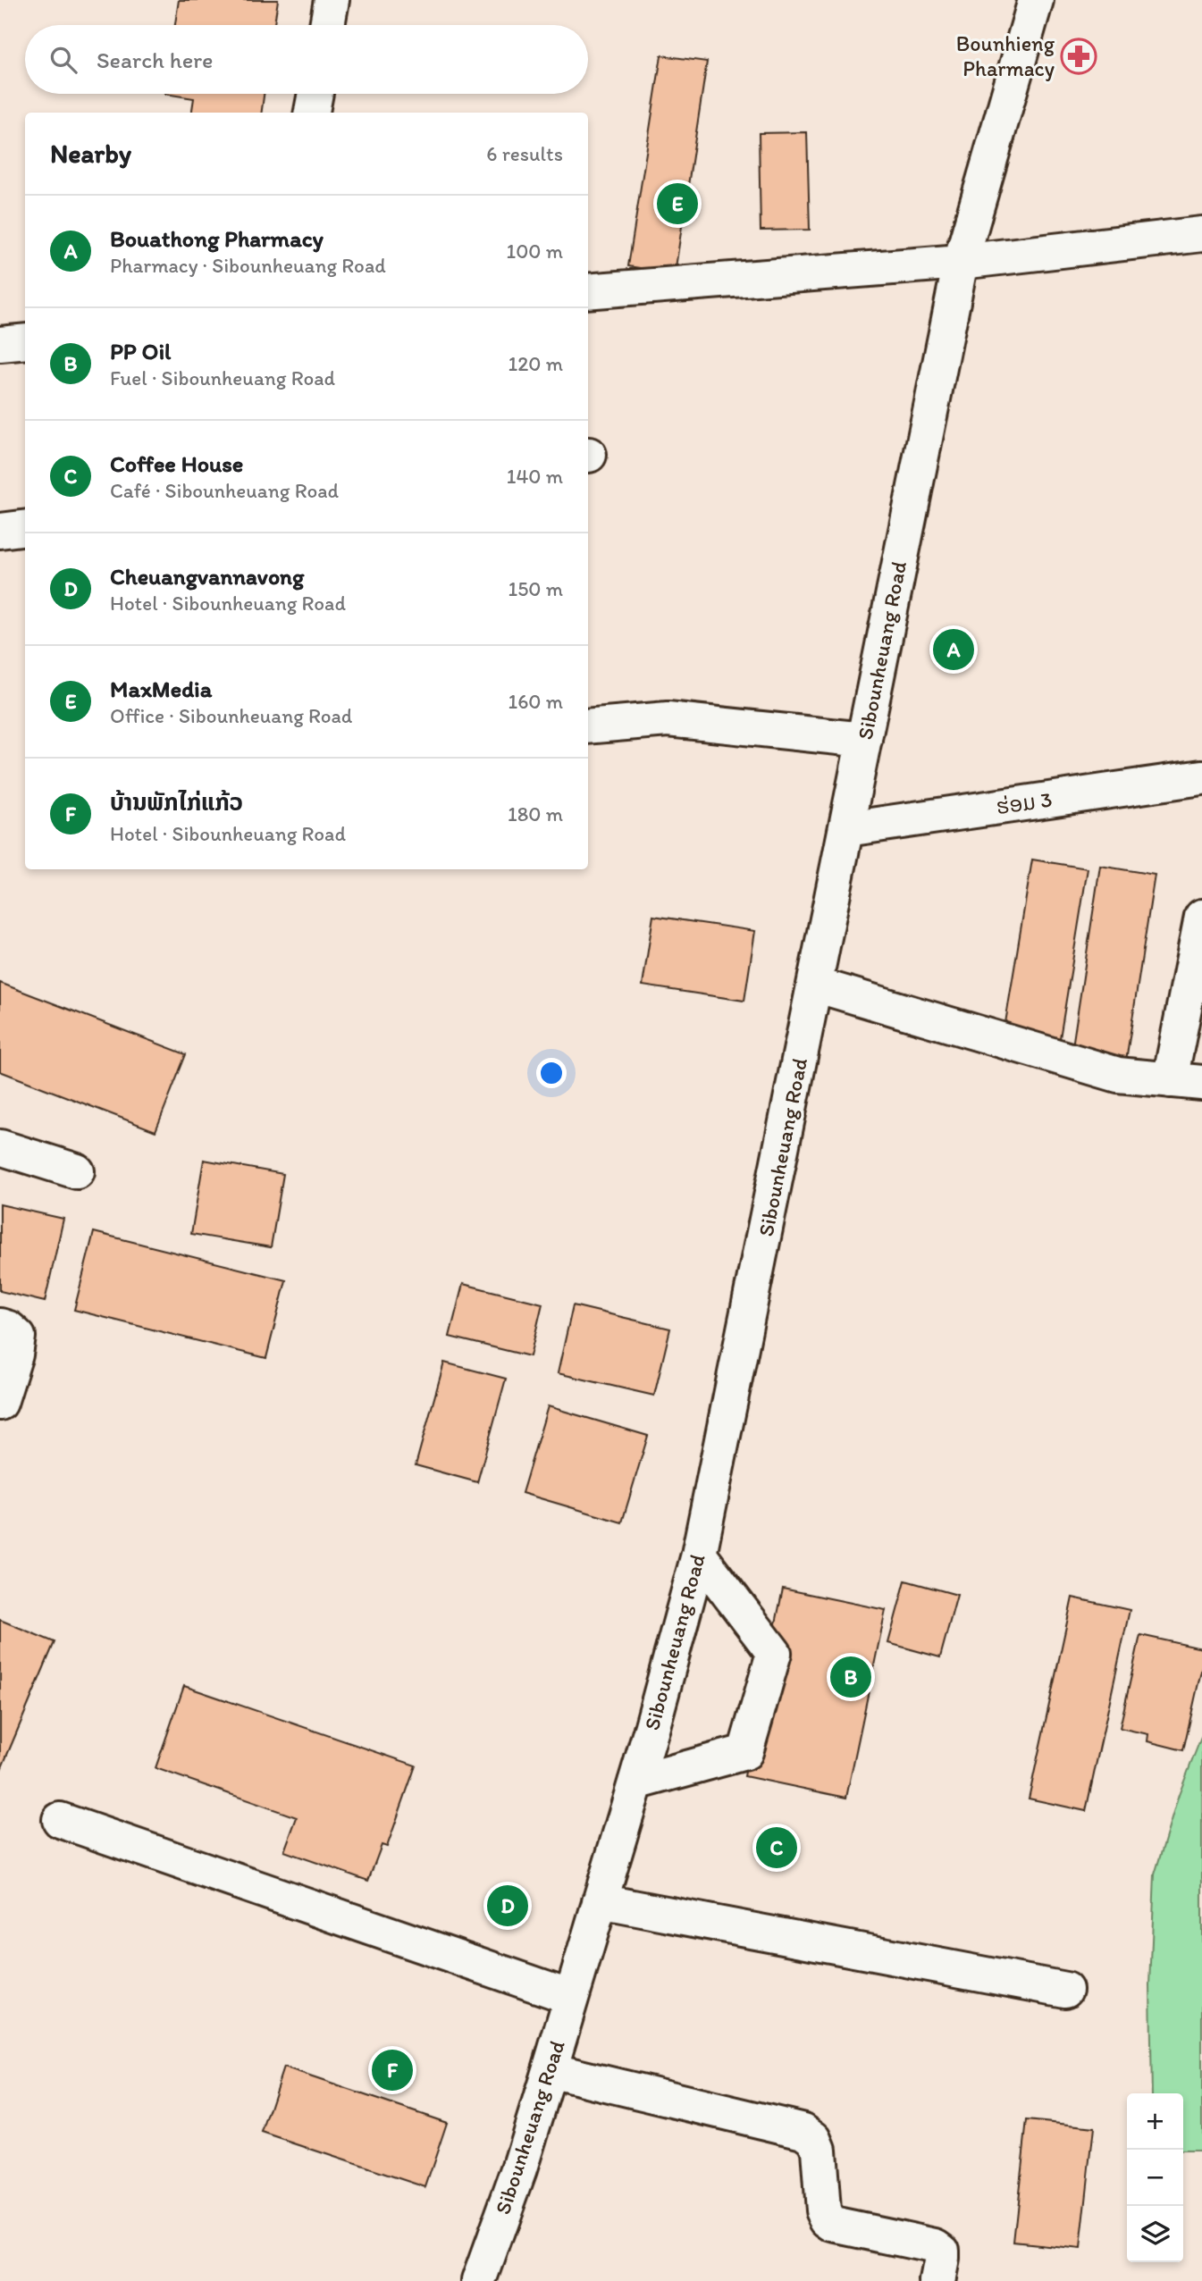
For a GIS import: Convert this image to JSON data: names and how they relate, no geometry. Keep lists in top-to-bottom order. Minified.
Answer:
{"streets":{"street":["Sibounheuang Road","ຮ່ອມ 3"]},"crossings":[["Sibounheuang Road","ຮ່ອມ 3"]],"places":{"pharmacy":["Bounhieng Pharmacy"]},"page":{"search":"Search here","heading":["Nearby","6 results"],"pins":["E","A","B","C","D","F"],"list":[{"mark":"A","name":"Bouathong Pharmacy","note":"Pharmacy · Sibounheuang Road","value":"100 m"},{"mark":"B","name":"PP Oil","note":"Fuel · Sibounheuang Road","value":"120 m"},{"mark":"C","name":"Coffee House","note":"Café · Sibounheuang Road","value":"140 m"},{"mark":"D","name":"Cheuangvannavong","note":"Hotel · Sibounheuang Road","value":"150 m"},{"mark":"E","name":"MaxMedia","note":"Office · Sibounheuang Road","value":"160 m"},{"mark":"F","name":"ບ້ານພັກໄກ່ແກ້ວ","note":"Hotel · Sibounheuang Road","value":"180 m"}],"map_buttons":["+","−"]}}
